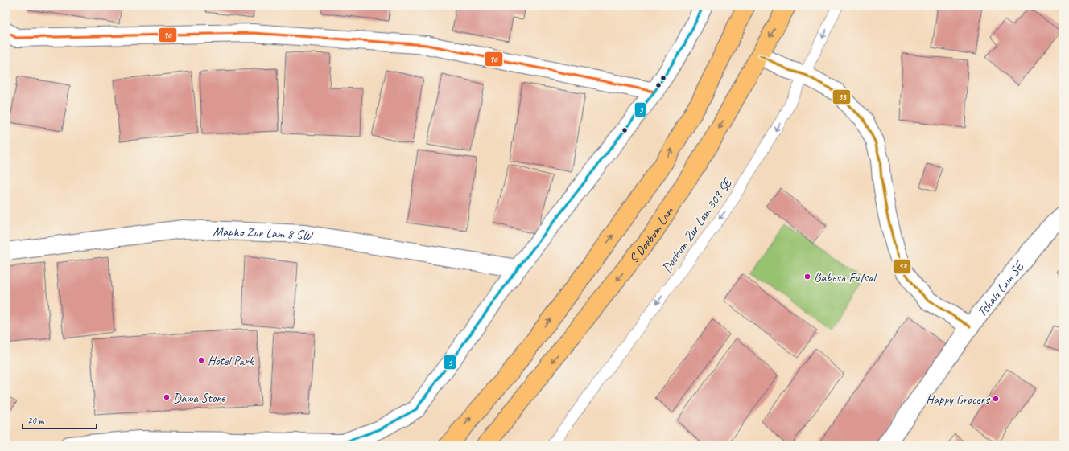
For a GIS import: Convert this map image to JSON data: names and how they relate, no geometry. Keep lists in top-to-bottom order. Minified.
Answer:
{"streets":{"highway":["S Doebum Lam"],"street":["Mapho Zur Lam 8 SW","Tshalu Lam SE"],"lane":["Doebum Zur Lam 309 SE"]},"one_way":["Doebum Zur Lam 309 SE"],"places":["Babesa Futsal","Hotel Park","Dawa Store","Happy Grocers"],"lines":["transit line 5","transit line 96","transit line 53"],"scale_bar":"20 m"}
